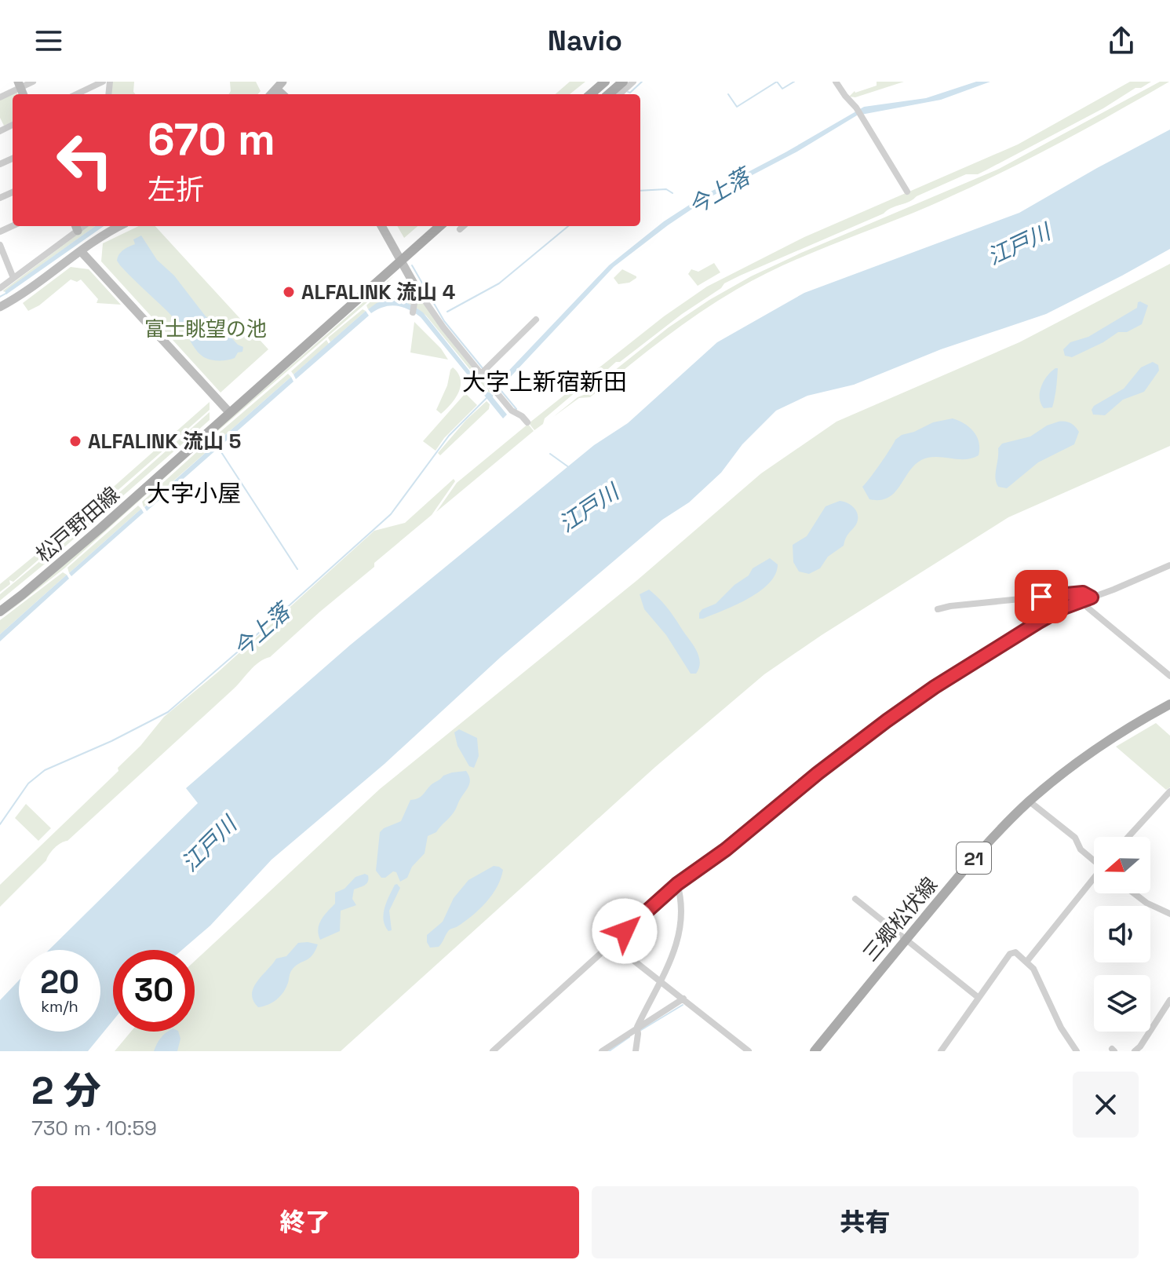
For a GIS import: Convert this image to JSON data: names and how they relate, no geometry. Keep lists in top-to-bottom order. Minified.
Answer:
{"streets":{"main road":["松戸野田線","21","三郷松伏線"]},"districts":["大字上新宿新田","大字小屋"],"water":["今上落","江戸川"],"parks":["富士眺望の池"],"places":["ALFALINK 流山 4","ALFALINK 流山 5"],"north":"left","page":{"header":"Navio","turn":["670 m","左折"],"speed":"20 km/h","limit":"30","heading":["2 分","730 m · 10:59"],"buttons":["終了","共有"]}}
